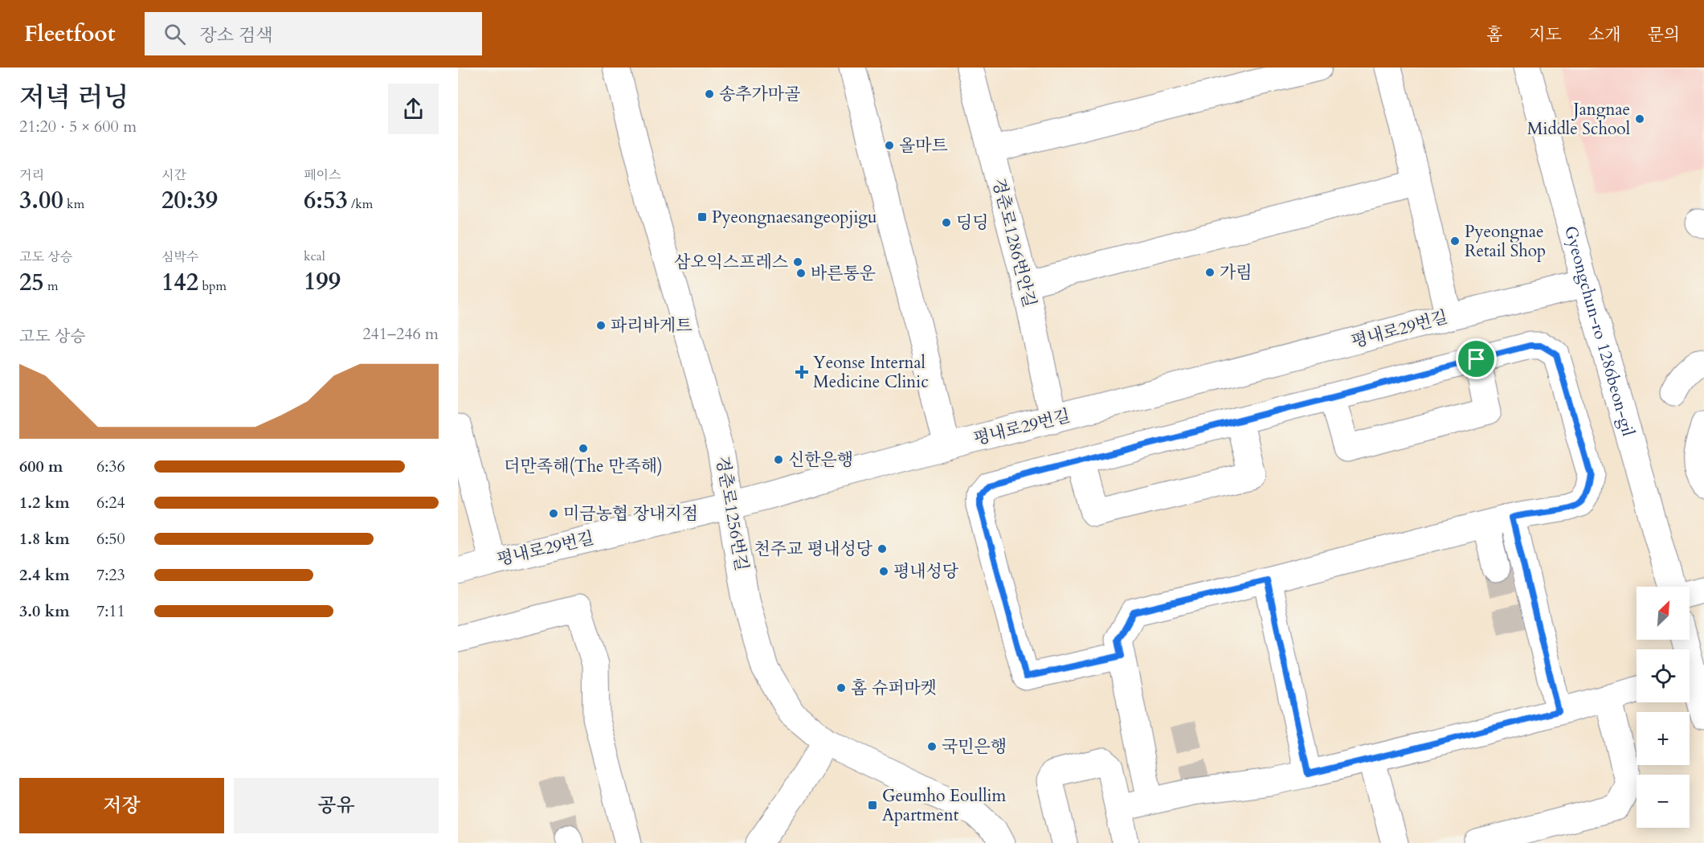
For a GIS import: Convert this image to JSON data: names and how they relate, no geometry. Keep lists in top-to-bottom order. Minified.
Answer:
{"streets":{"street":["경춘로1286번안길","평내로29번길","Gyeongchun-ro 1286beon-gil","경춘로1256번길"]},"crossings":[["경춘로1286번안길","평내로29번길"],["평내로29번길","Gyeongchun-ro 1286beon-gil"],["평내로29번길","경춘로1256번길"]],"places":{"other":["송추가마골","Jangnae Middle School","올마트","딩딩","Pyeongnae Retail Shop","삼오익스프레스","가림","바른통운","파리바게트","더만족해(The 만족해)","신한은행","미금농협 장내지점","천주교 평내성당","평내성당","홈 슈퍼마켓","국민은행"],"transit":["Pyeongnaesangeopjigu","Geumho Eoullim Apartment"],"health":["Yeonse Internal Medicine Clinic"]},"north":"top right","page":{"header":"Fleetfoot","search":"장소 검색","nav":["홈","지도","소개","문의"],"heading":["저녁 러닝","21:20 · 5 × 600 m"],"stats":[["거리","3.00 km"],["시간","20:39"],["페이스","6:53 /km"],["고도 상승","25 m"],["심박수","142 bpm"],["kcal","199"]],"chart":["고도 상승","241–246 m"],"list":[{"name":"600 m","note":"6:36"},{"name":"1.2 km","note":"6:24"},{"name":"1.8 km","note":"6:50"},{"name":"2.4 km","note":"7:23"},{"name":"3.0 km","note":"7:11"}],"map_buttons":["+","−"],"buttons":["저장","공유"]}}
